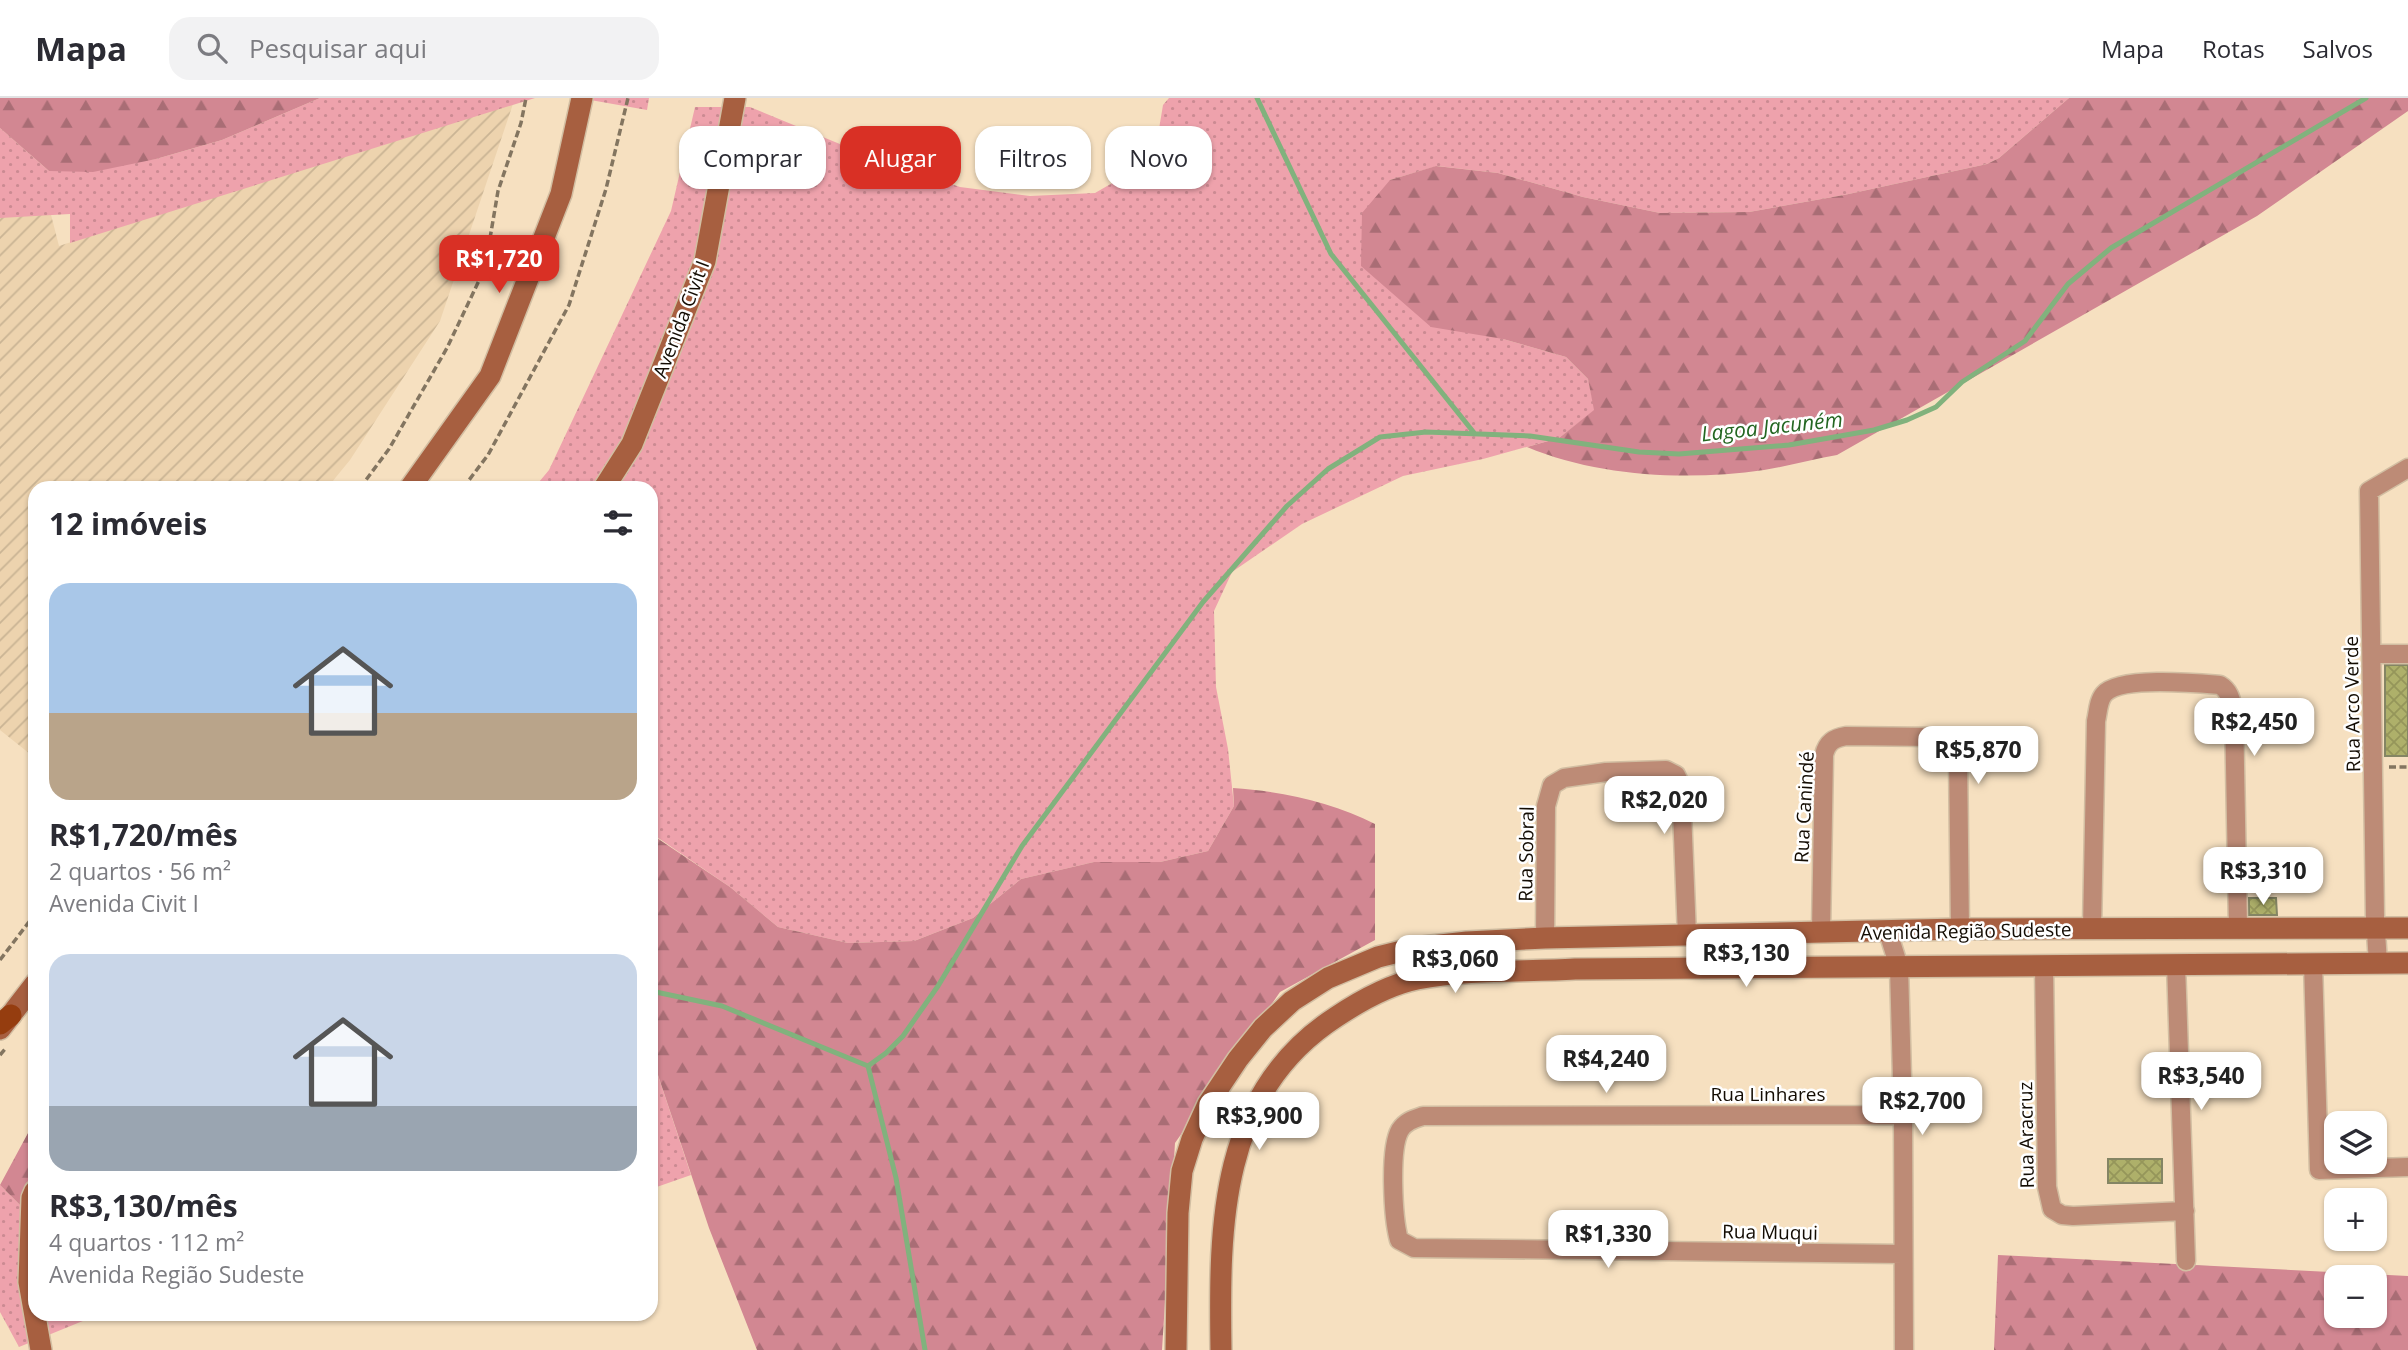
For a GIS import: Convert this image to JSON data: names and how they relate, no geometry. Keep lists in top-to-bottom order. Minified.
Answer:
{"streets":{"street":["Avenida Civit I","Rua Arco Verde","Rua Canindé","Rua Sobral","Avenida Região Sudeste","Rua Linhares","Rua Aracruz","Rua Muqui"]},"crossings":[["Rua Arco Verde","Avenida Região Sudeste"],["Rua Canindé","Avenida Região Sudeste"],["Rua Sobral","Avenida Região Sudeste"],["Avenida Região Sudeste","Rua Aracruz"],["Rua Linhares","Rua Muqui"]],"water":["Lagoa Jacuném"],"page":{"header":"Mapa","search":"Pesquisar aqui","nav":["Mapa","Rotas","Salvos"],"chip":["Comprar","Alugar","Filtros","Novo"],"price":["R$1,720","R$2,450","R$5,870","R$2,020","R$3,310","R$3,130","R$3,060","R$4,240","R$3,540","R$2,700","R$3,900","R$1,330"],"heading":"12 imóveis","list":[{"name":"R$1,720/mês","note":"2 quartos · 56 m² · Avenida Civit I"},{"name":"R$3,130/mês","note":"4 quartos · 112 m² · Avenida Região Sudeste"}],"map_buttons":["+","−"]}}
